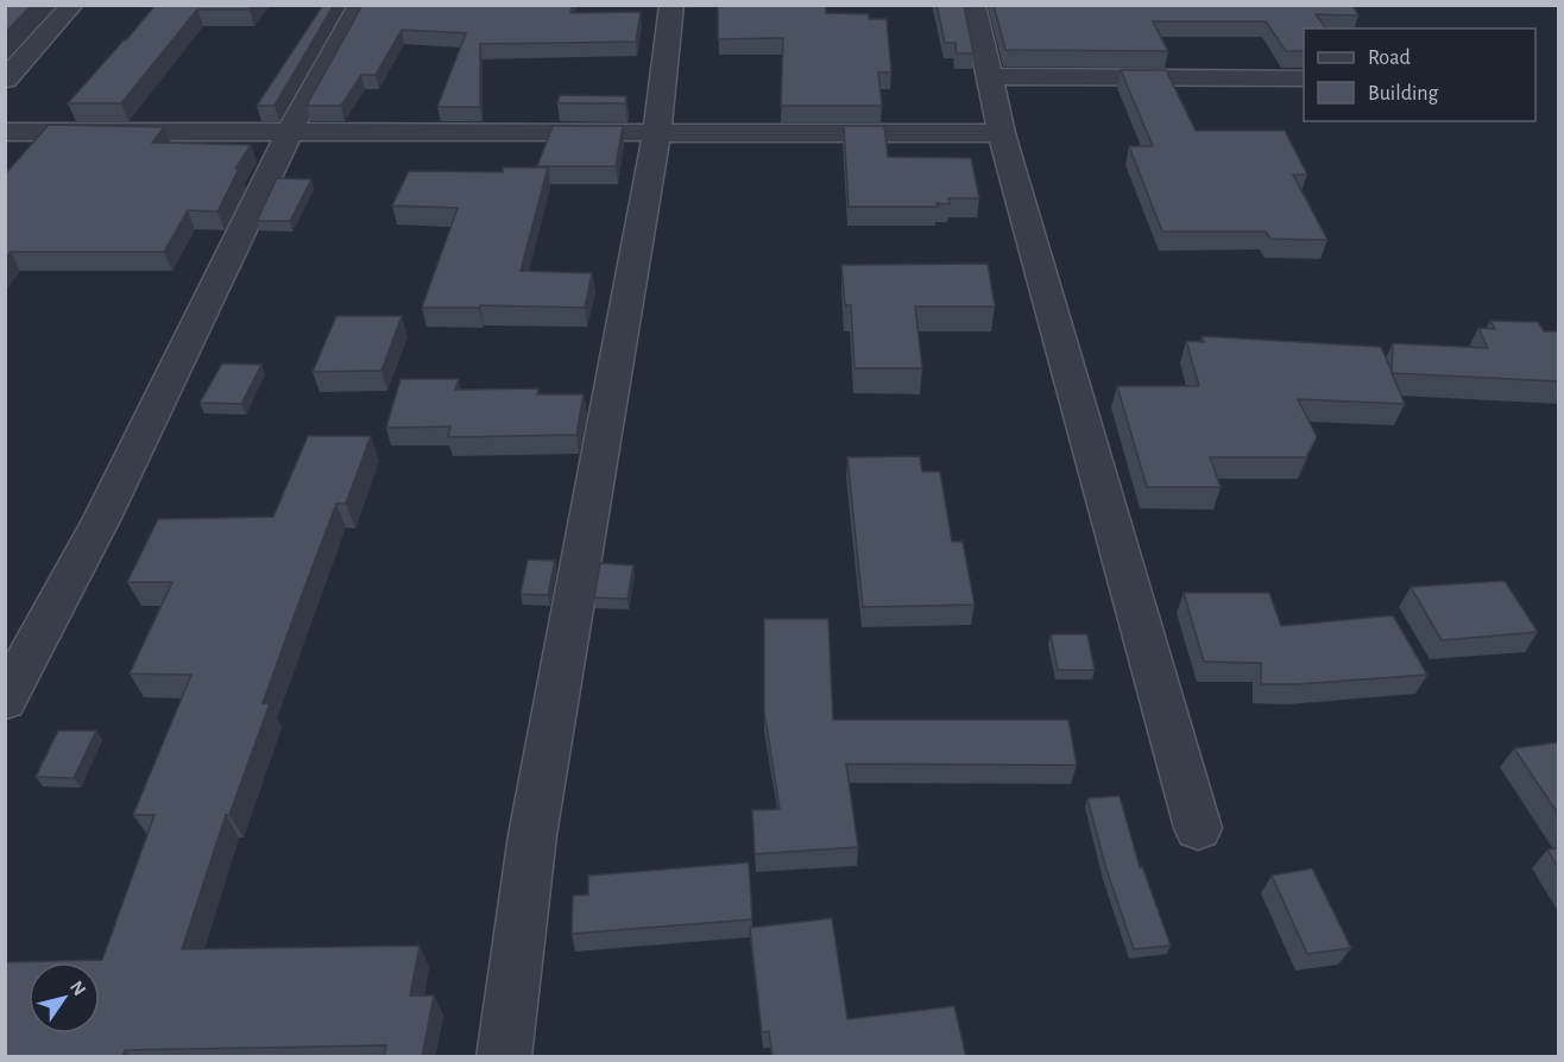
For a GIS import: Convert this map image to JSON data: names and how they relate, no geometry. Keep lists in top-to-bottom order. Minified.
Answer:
{"legend":["Road","Building"],"north":"top right"}
